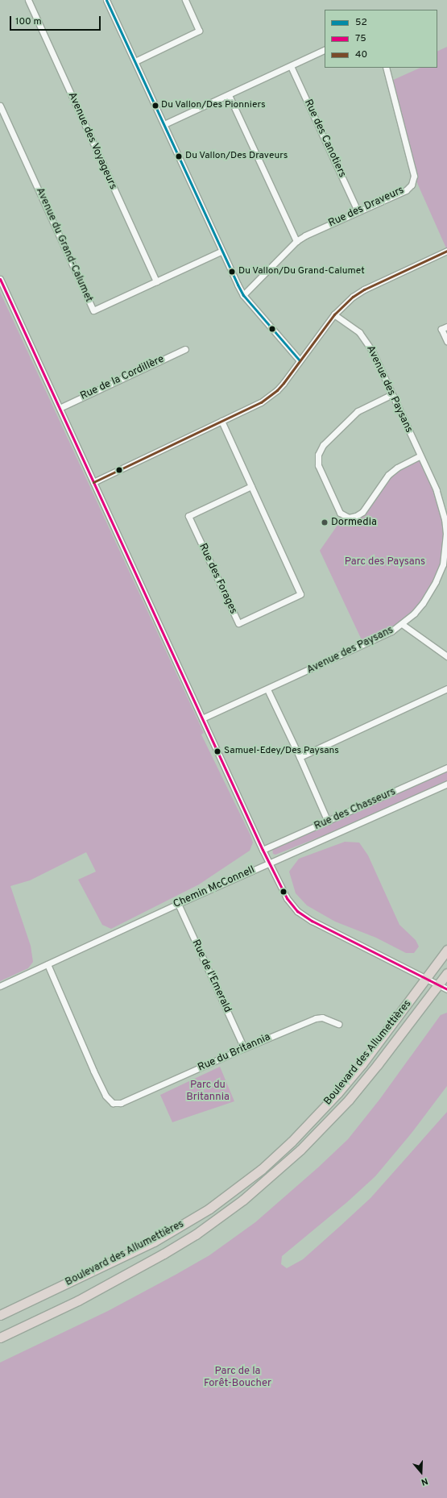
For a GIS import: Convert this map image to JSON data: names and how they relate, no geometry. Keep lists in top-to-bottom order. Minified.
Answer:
{"streets":{"highway":["Boulevard des Allumettières"],"street":["Rue des Canotiers","Avenue des Voyageurs","Rue des Draveurs","Avenue du Grand-Calumet","Rue de la Cordillère","Avenue des Paysans","Rue des Forages","Rue des Chasseurs","Chemin McConnell","Rue de l'Emerald","Rue du Britannia"]},"crossings":[["Rue des Canotiers","Rue des Draveurs"],["Avenue des Voyageurs","Avenue du Grand-Calumet"],["Chemin McConnell","Rue de l'Emerald"],["Chemin McConnell","Rue du Britannia"],["Rue de l'Emerald","Rue du Britannia"]],"parks":["Parc des Paysans","Parc du Britannia","Parc de la Forêt-Boucher"],"places":["Du Vallon/Des Pionniers","Du Vallon/Des Draveurs","Du Vallon/Du Grand-Calumet","Dormedia","Samuel-Edey/Des Paysans"],"lines":["transit line 52","transit line 40","transit line 75"],"legend":["52","75","40"],"scale_bar":"100 m","north":"bottom"}
